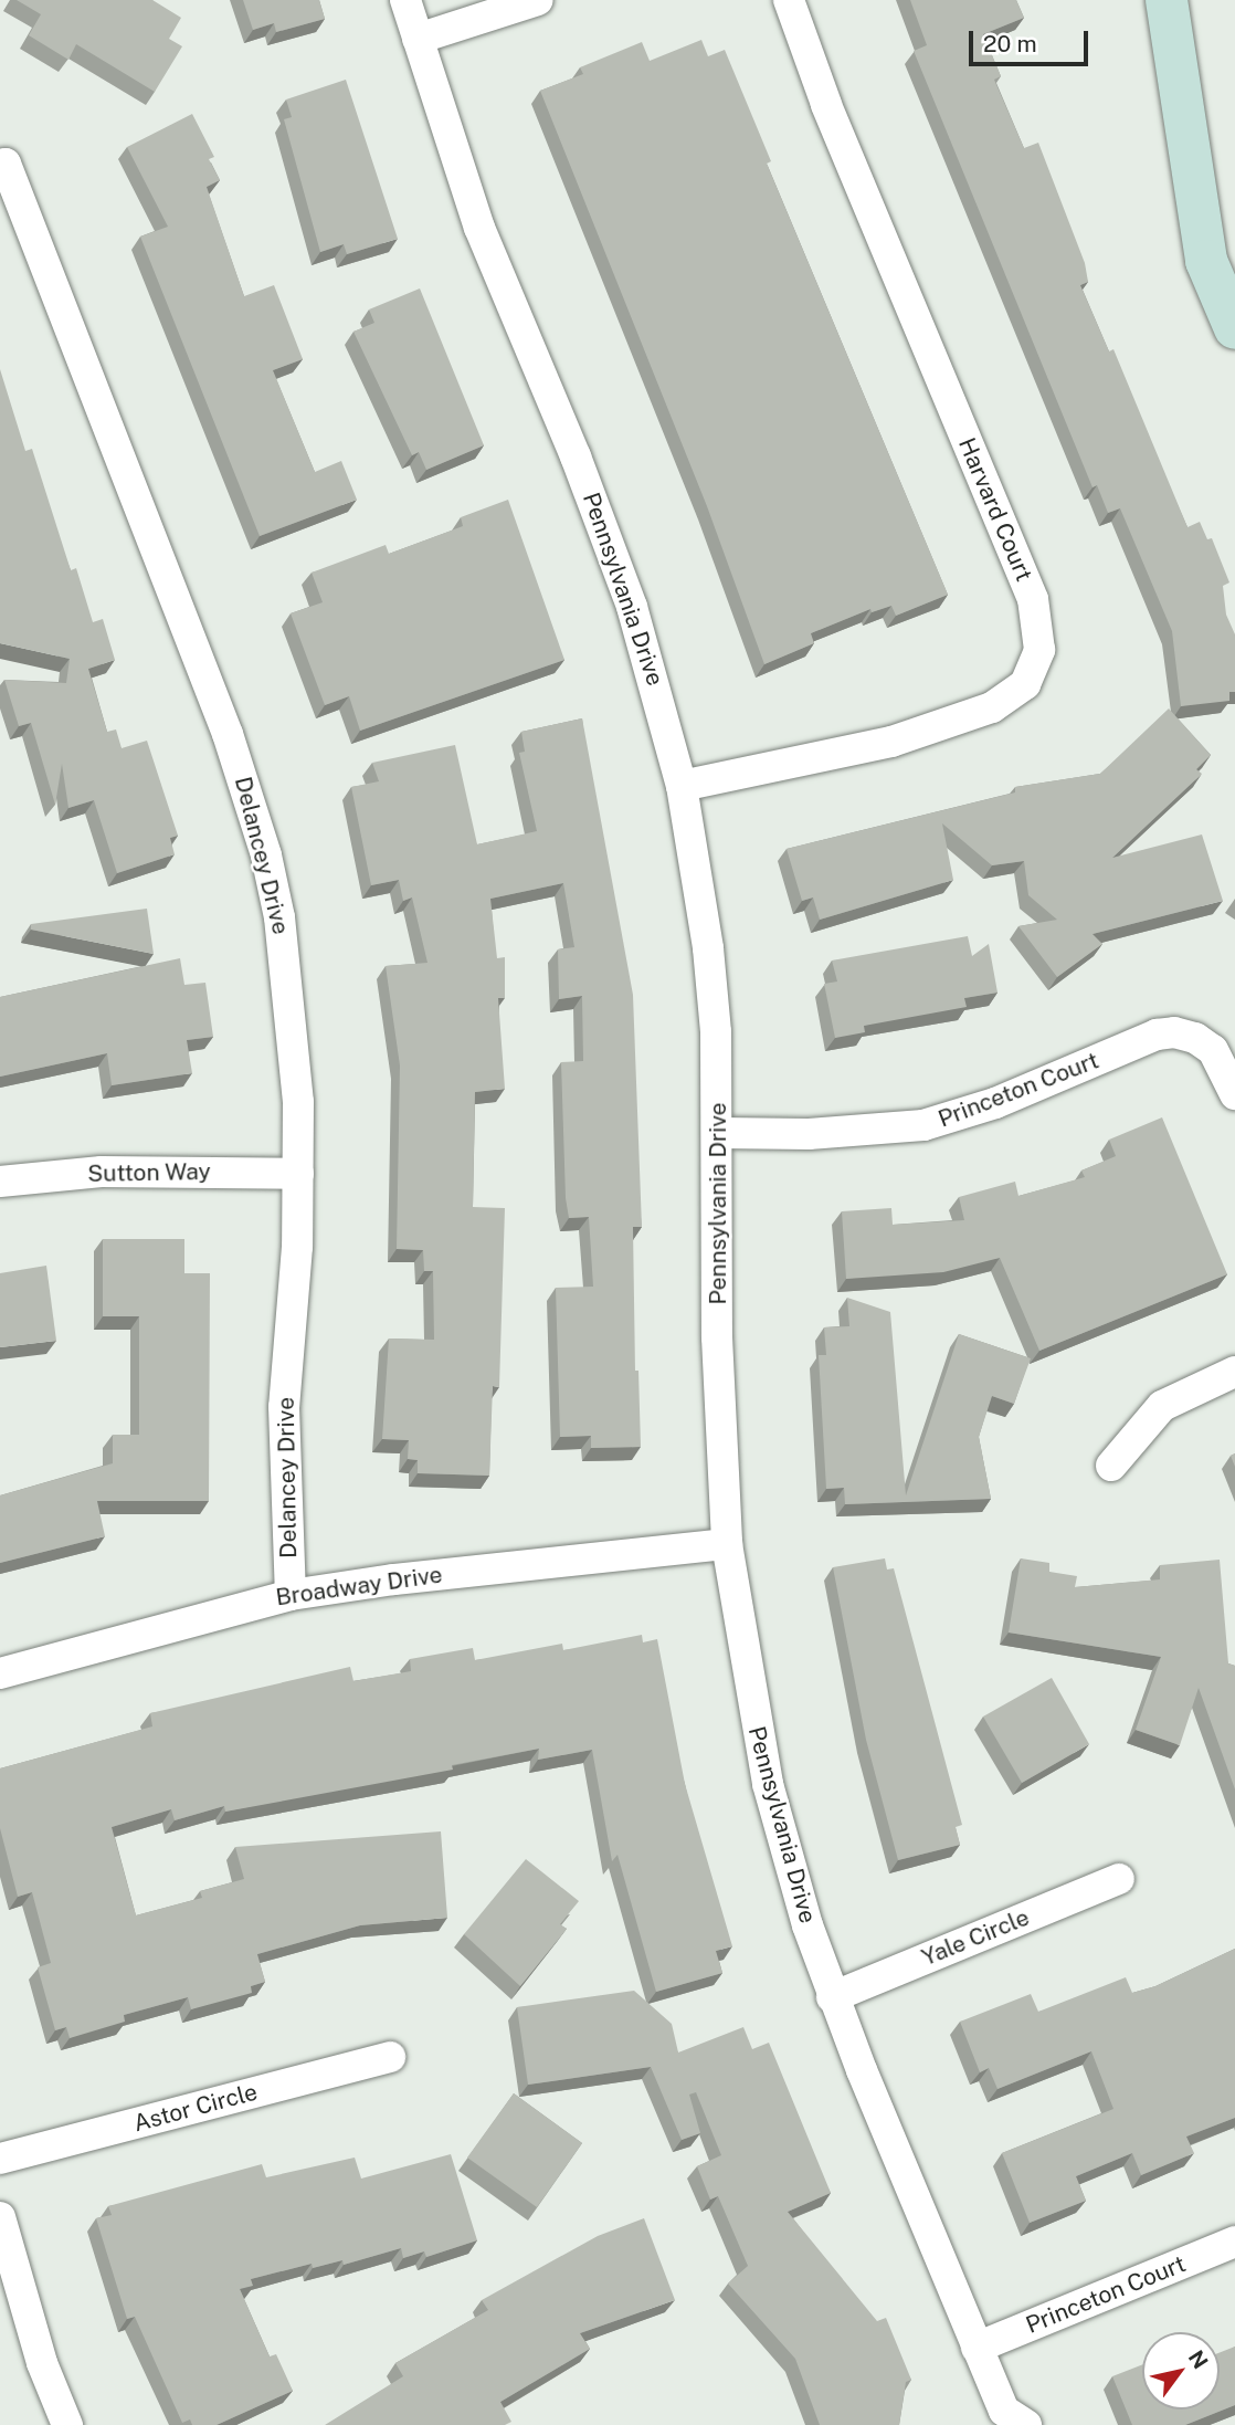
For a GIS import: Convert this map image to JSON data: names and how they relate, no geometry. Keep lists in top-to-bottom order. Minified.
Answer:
{"streets":{"street":["Harvard Court","Pennsylvania Drive","Delancey Drive","Princeton Court","Sutton Way","Broadway Drive","Yale Circle","Astor Circle"]},"crossings":[["Harvard Court","Pennsylvania Drive"],["Pennsylvania Drive","Princeton Court"],["Pennsylvania Drive","Broadway Drive"],["Pennsylvania Drive","Yale Circle"],["Delancey Drive","Sutton Way"],["Delancey Drive","Broadway Drive"]],"scale_bar":"20 m","north":"top right"}
